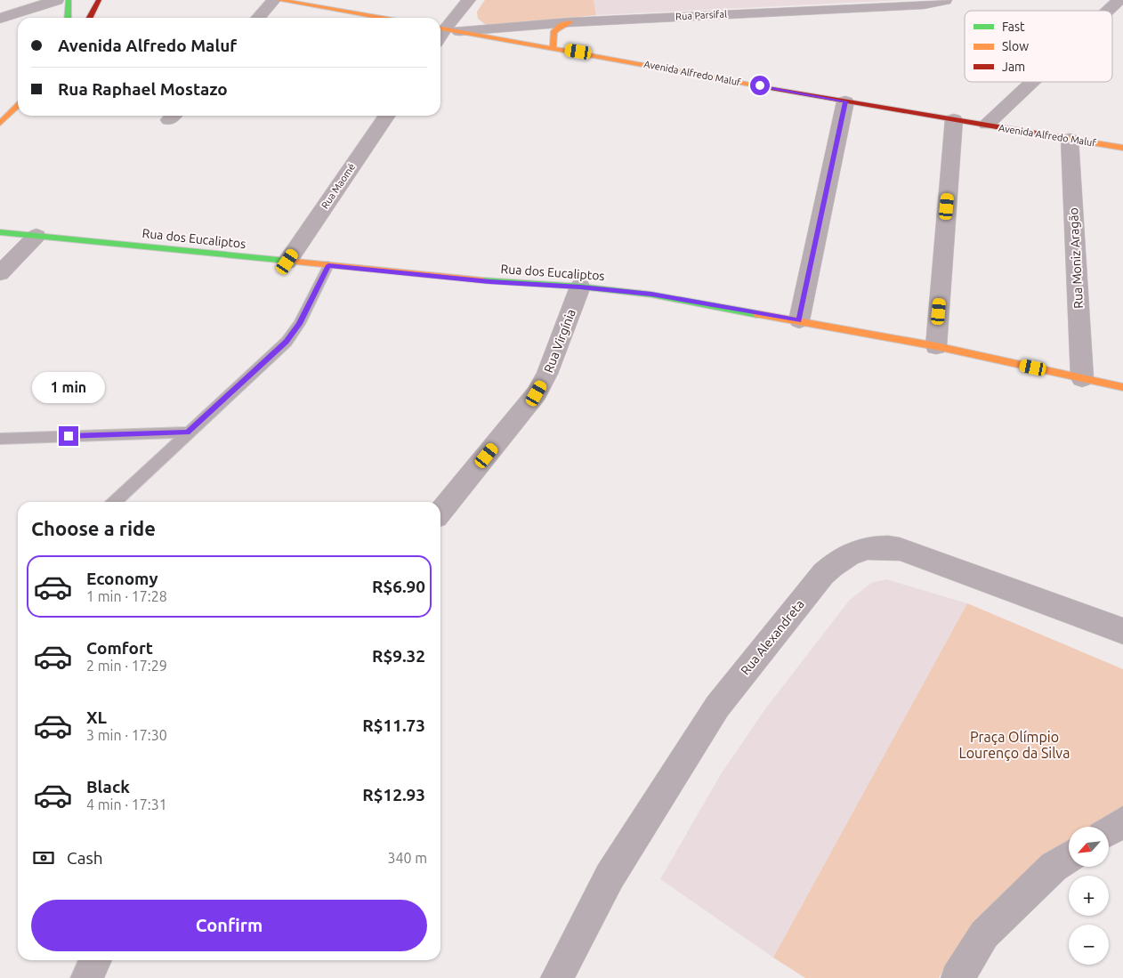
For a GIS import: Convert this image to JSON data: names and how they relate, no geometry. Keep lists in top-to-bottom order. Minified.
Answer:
{"streets":{"main road":["Avenida Alfredo Maluf","Rua dos Eucaliptos"],"street":["Rua Parsifal","Rua Maomé","Rua Moniz Aragão","Rua Virgínia","Rua Alexandreta"]},"crossings":[["Rua Parsifal","Avenida Alfredo Maluf"],["Avenida Alfredo Maluf","Rua Moniz Aragão"],["Rua Maomé","Rua dos Eucaliptos"],["Rua dos Eucaliptos","Rua Moniz Aragão"],["Rua dos Eucaliptos","Rua Virgínia"]],"parks":["Praça Olímpio Lourenço da Silva"],"legend":["Fast","Slow","Jam"],"north":"bottom left","page":{"banner":["Avenida Alfredo Maluf","Rua Raphael Mostazo"],"bubble":"1 min","heading":"Choose a ride","list":[{"name":"Economy","note":"1 min · 17:28","value":"R$6.90"},{"name":"Comfort","note":"2 min · 17:29","value":"R$9.32"},{"name":"XL","note":"3 min · 17:30","value":"R$11.73"},{"name":"Black","note":"4 min · 17:31","value":"R$12.93"}],"map_buttons":["+","−"],"pay":["Cash","340 m"],"buttons":"Confirm"}}
